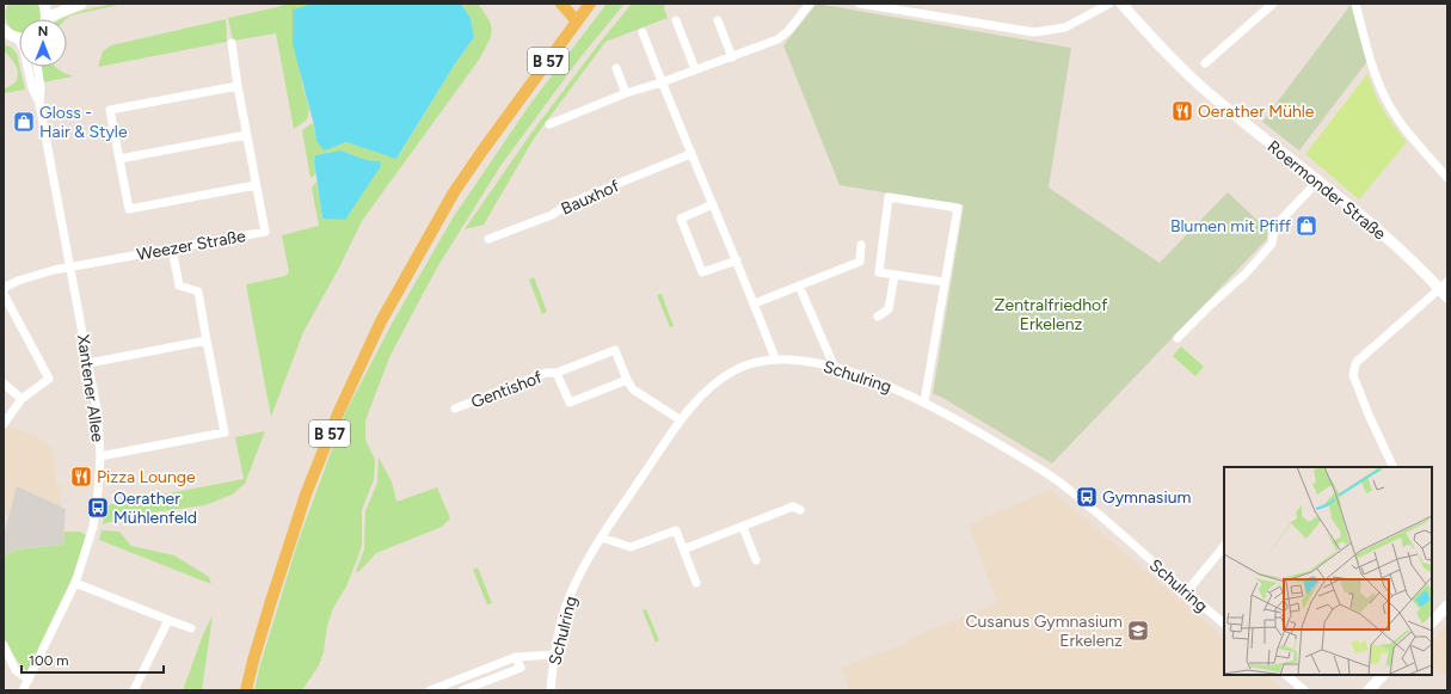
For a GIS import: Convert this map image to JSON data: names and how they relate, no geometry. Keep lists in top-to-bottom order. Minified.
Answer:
{"streets":{"main road":["B 57","Roermonder Straße"],"street":["Bauxhof","Weezer Straße","Schulring","Xantener Allee","Gentishof"]},"crossings":[["Weezer Straße","Xantener Allee"],["Schulring","Gentishof"]],"parks":["Zentralfriedhof Erkelenz"],"places":{"restaurant":["Oerather Mühle","Pizza Lounge"],"shop":["Gloss - Hair & Style","Blumen mit Pfiff"],"bus stop":["Gymnasium","Oerather Mühlenfeld"],"school or university":["Cusanus Gymnasium Erkelenz"]},"scale_bar":"100 m","north":"top"}
